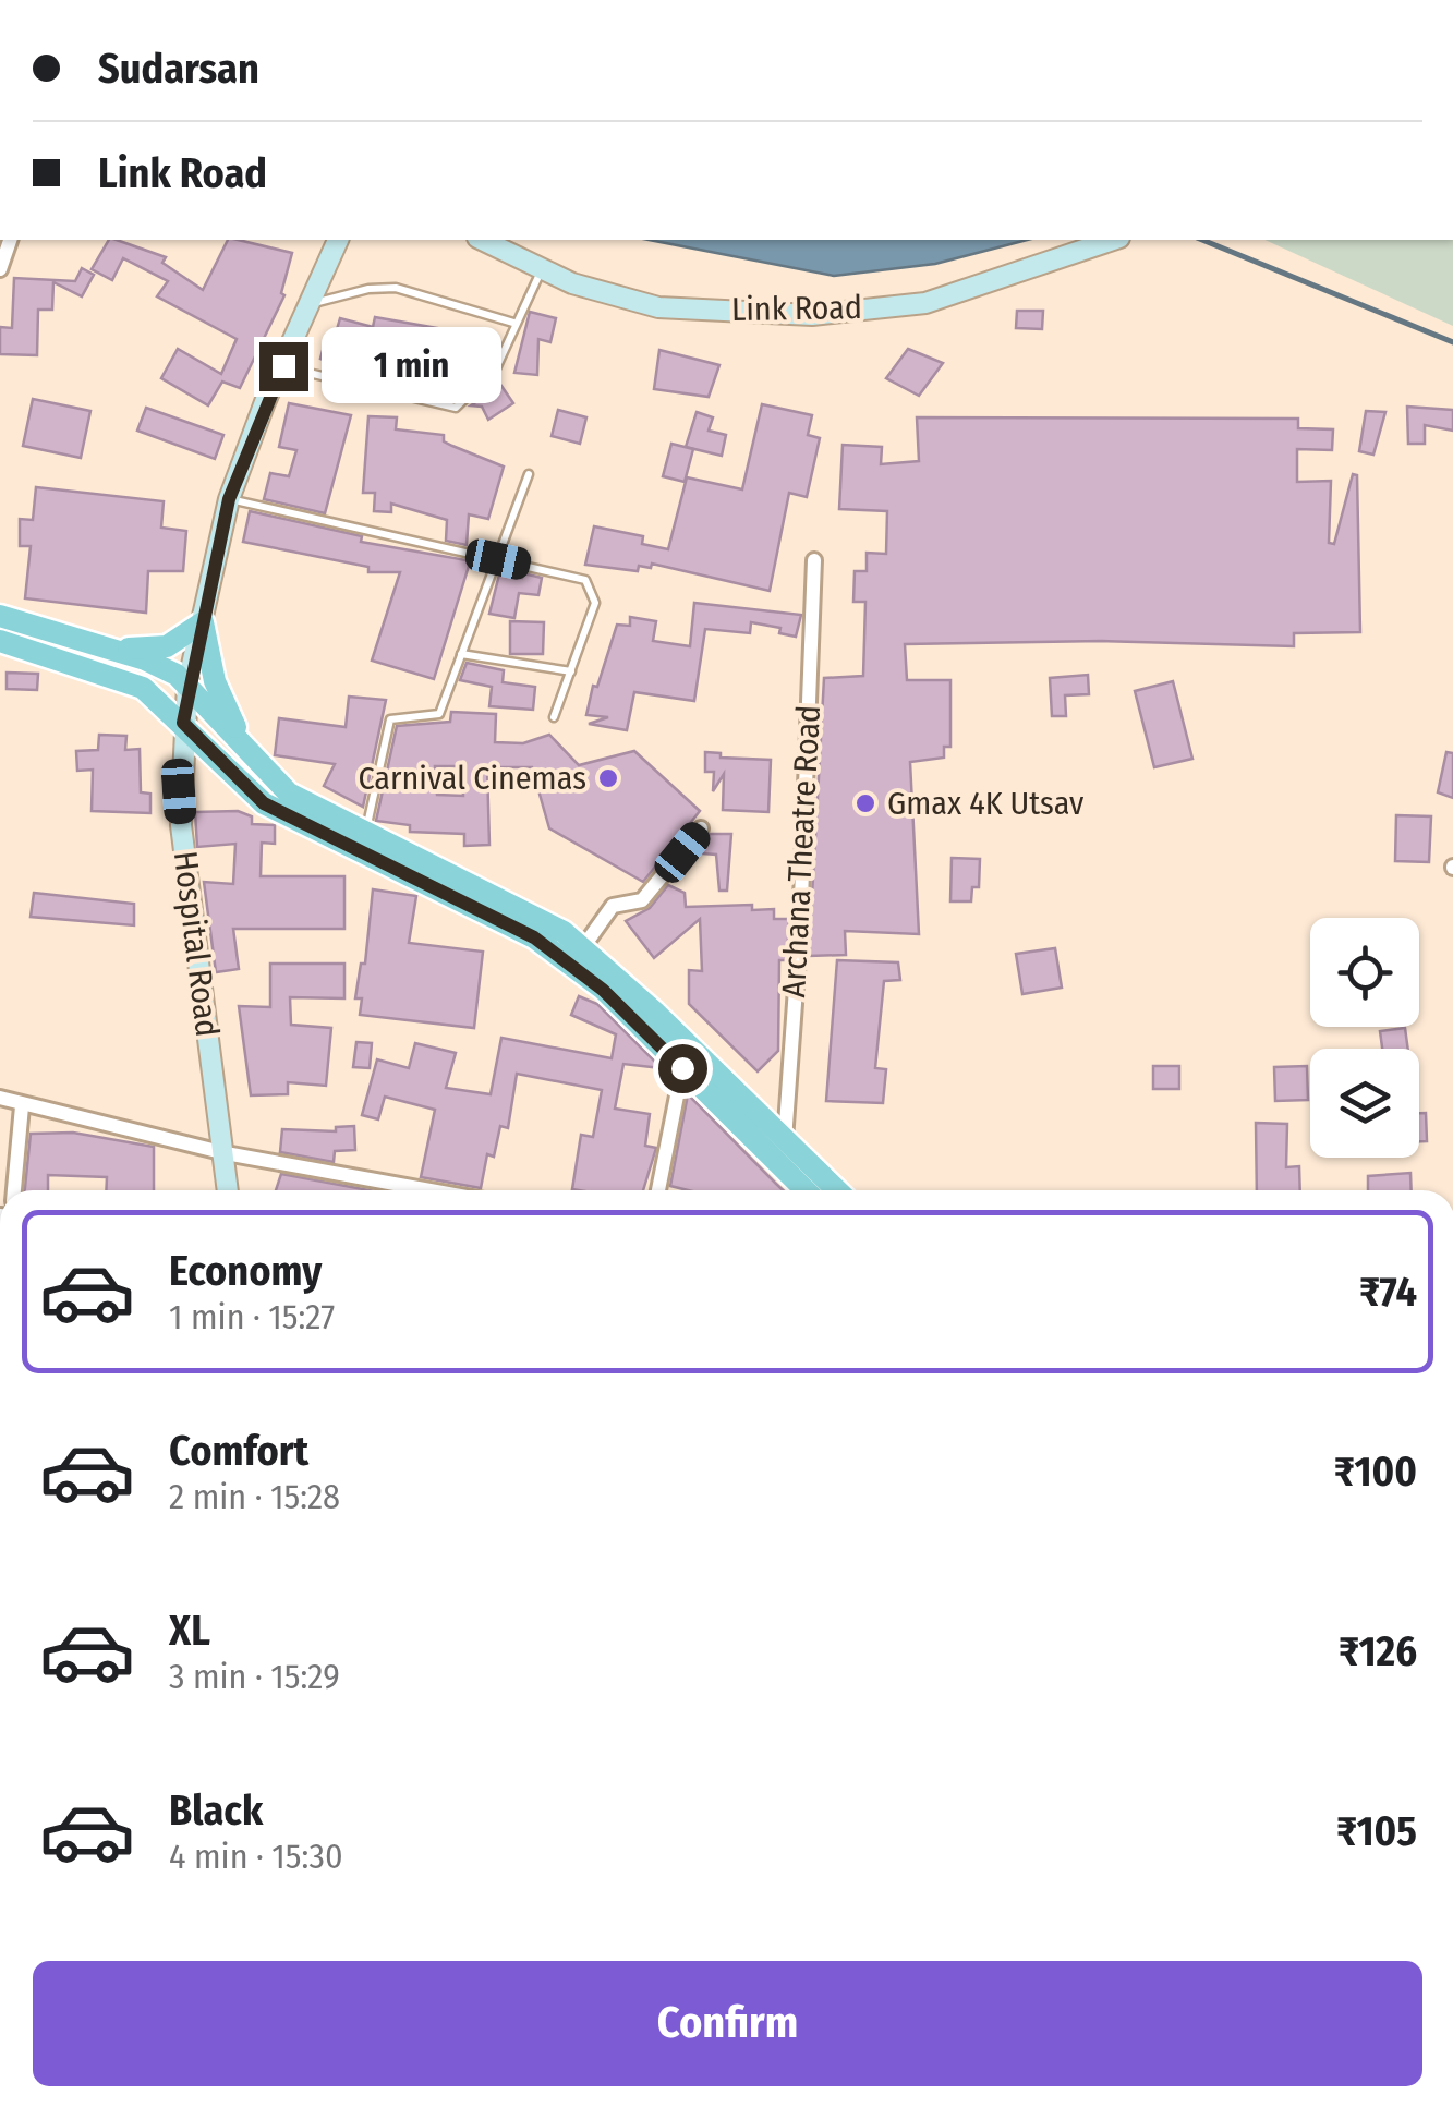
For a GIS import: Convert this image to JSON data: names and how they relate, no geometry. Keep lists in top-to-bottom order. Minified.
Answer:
{"streets":{"main road":["Link Road","Hospital Road"],"street":["Archana Theatre Road"]},"places":["Carnival Cinemas","Gmax 4K Utsav"],"page":{"banner":["Sudarsan","Link Road"],"bubble":"1 min","list":[{"name":"Economy","note":"1 min · 15:27","value":"₹74"},{"name":"Comfort","note":"2 min · 15:28","value":"₹100"},{"name":"XL","note":"3 min · 15:29","value":"₹126"},{"name":"Black","note":"4 min · 15:30","value":"₹105"}],"buttons":"Confirm"}}
